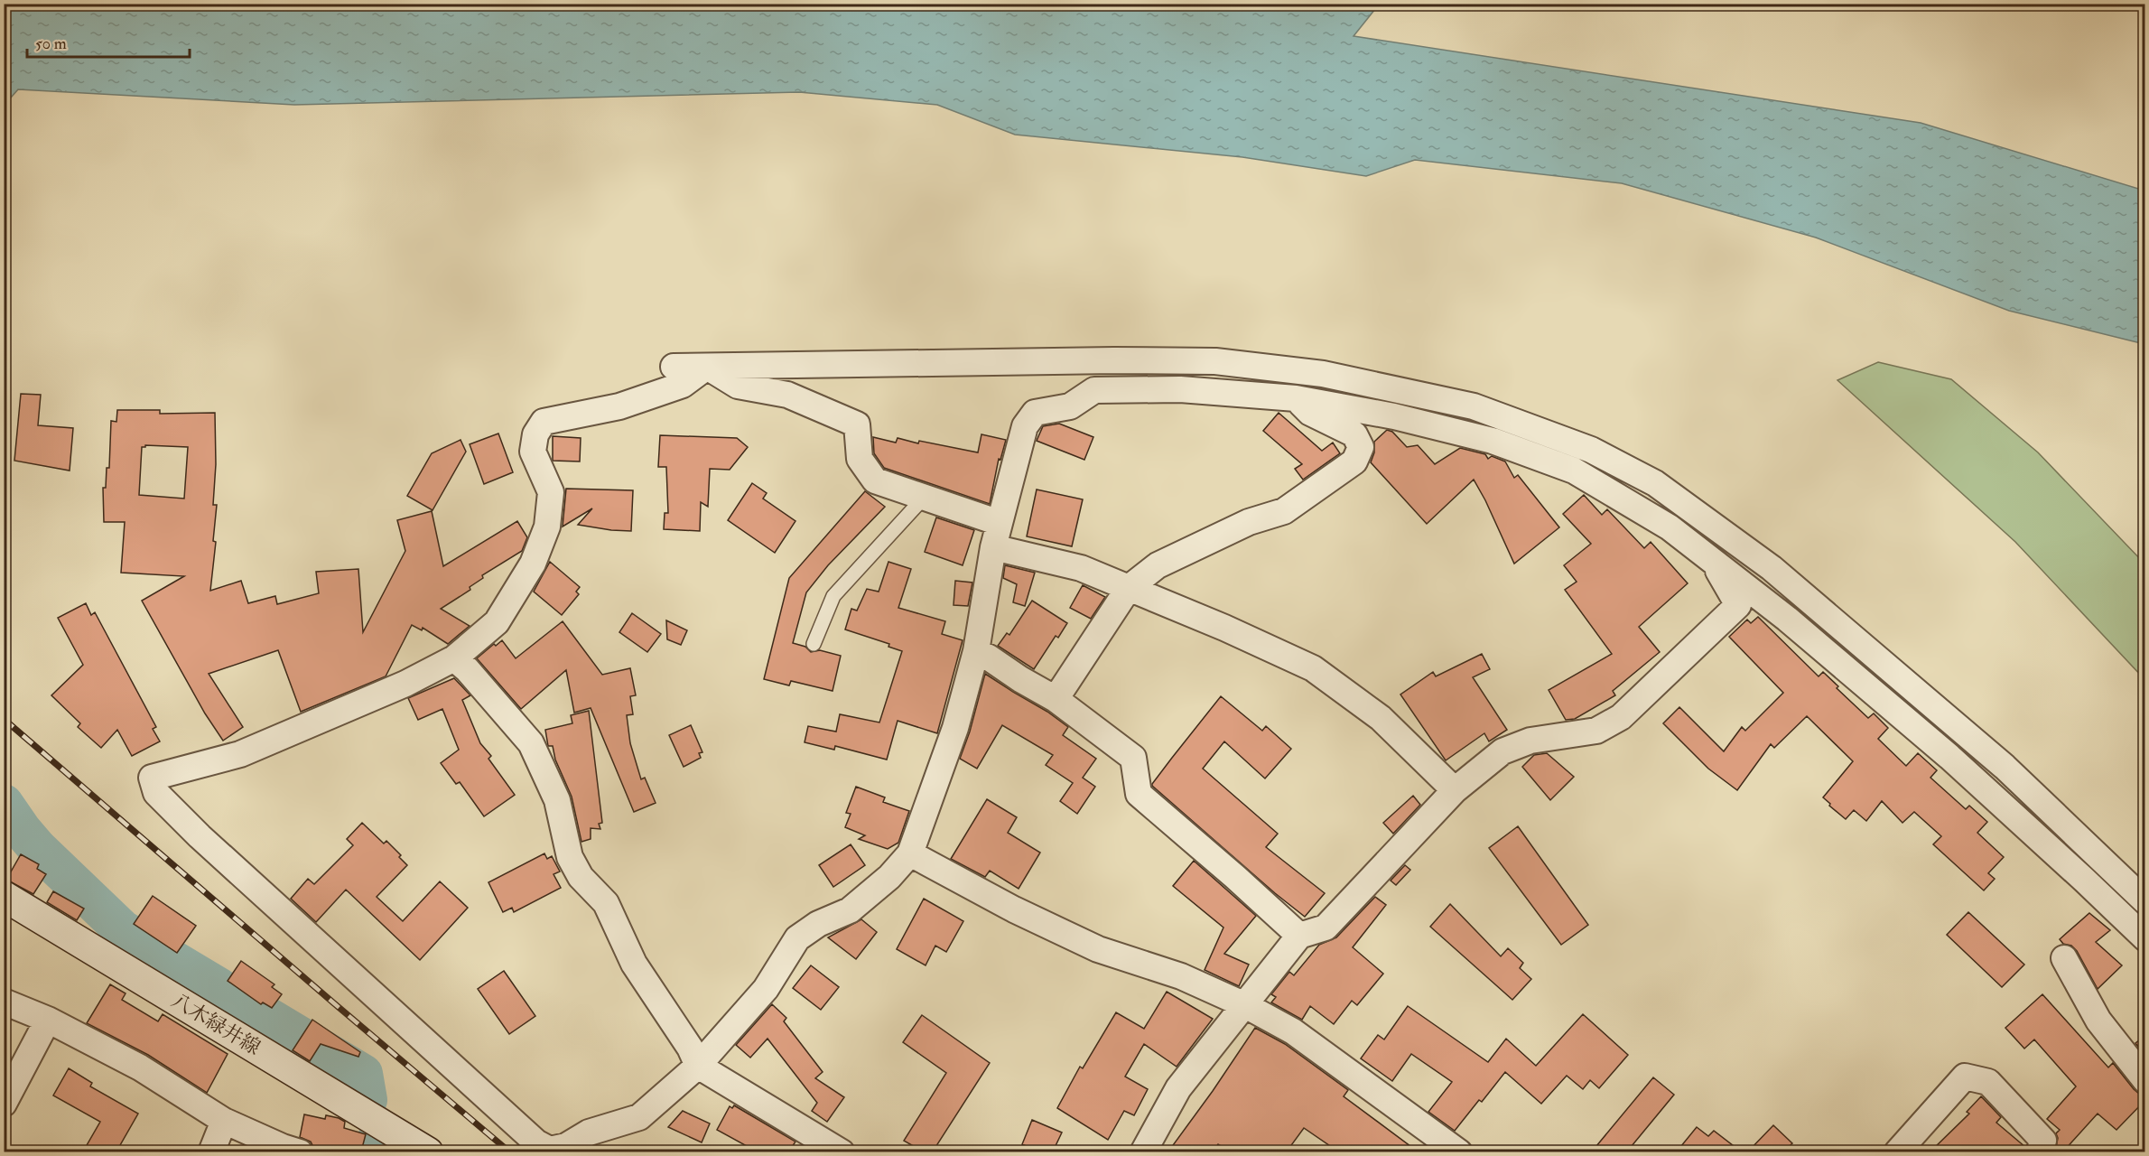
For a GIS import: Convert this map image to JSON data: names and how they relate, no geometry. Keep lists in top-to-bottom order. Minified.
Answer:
{"streets":{"main road":["八木緑井線"]},"scale_bar":"50 m"}
